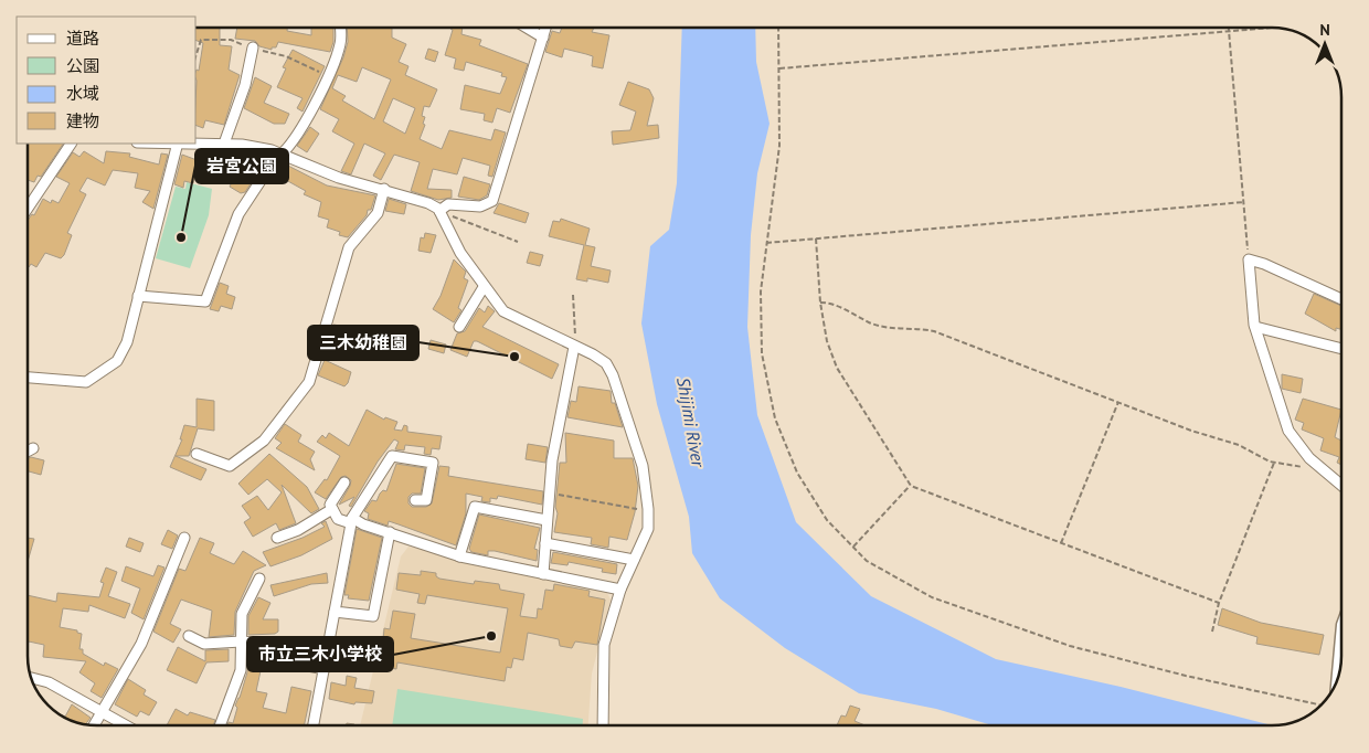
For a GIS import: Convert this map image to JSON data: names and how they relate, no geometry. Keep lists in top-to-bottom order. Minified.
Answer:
{"water":["Shijimi River"],"places":["岩宮公園","三木幼稚園","市立三木小学校"],"legend":["道路","公園","水域","建物"],"north":"top"}
